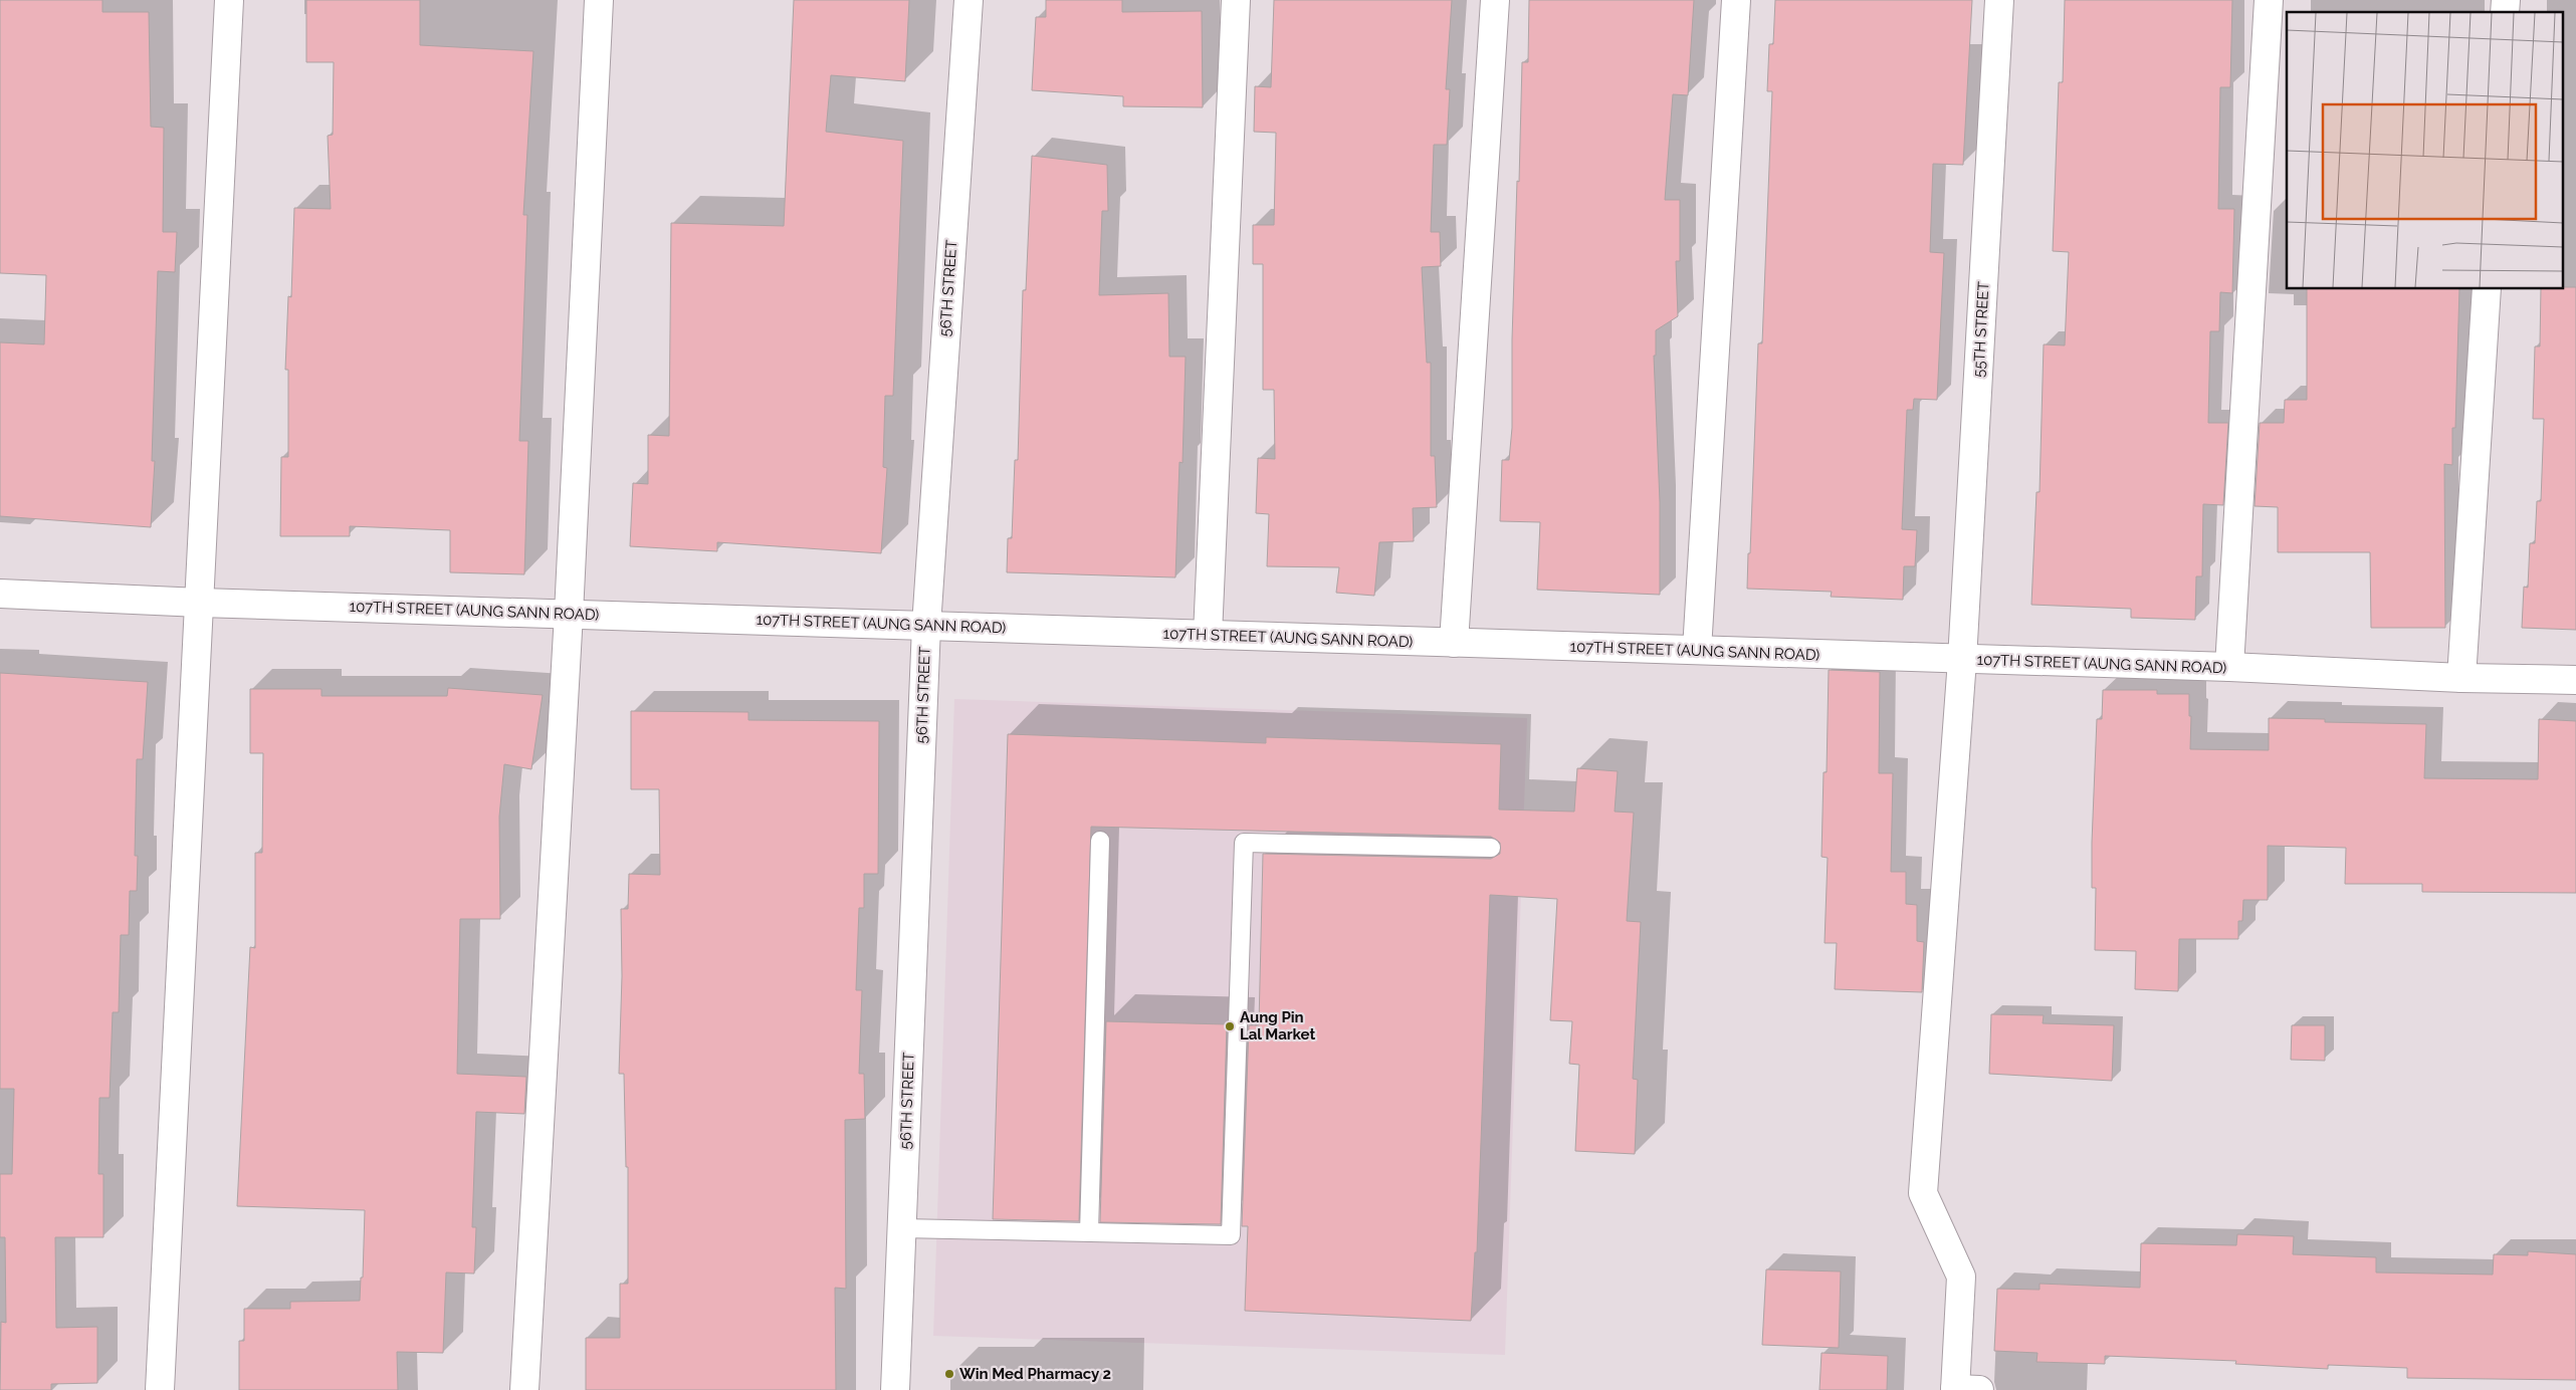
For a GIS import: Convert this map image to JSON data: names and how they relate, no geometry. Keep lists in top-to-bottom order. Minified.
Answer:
{"streets":{"street":["56TH STREET","55TH STREET","107TH STREET (AUNG SANN ROAD)"]},"crossings":[["56TH STREET","107TH STREET (AUNG SANN ROAD)"],["55TH STREET","107TH STREET (AUNG SANN ROAD)"]],"places":["Aung Pin Lal Market","Win Med Pharmacy 2"]}
